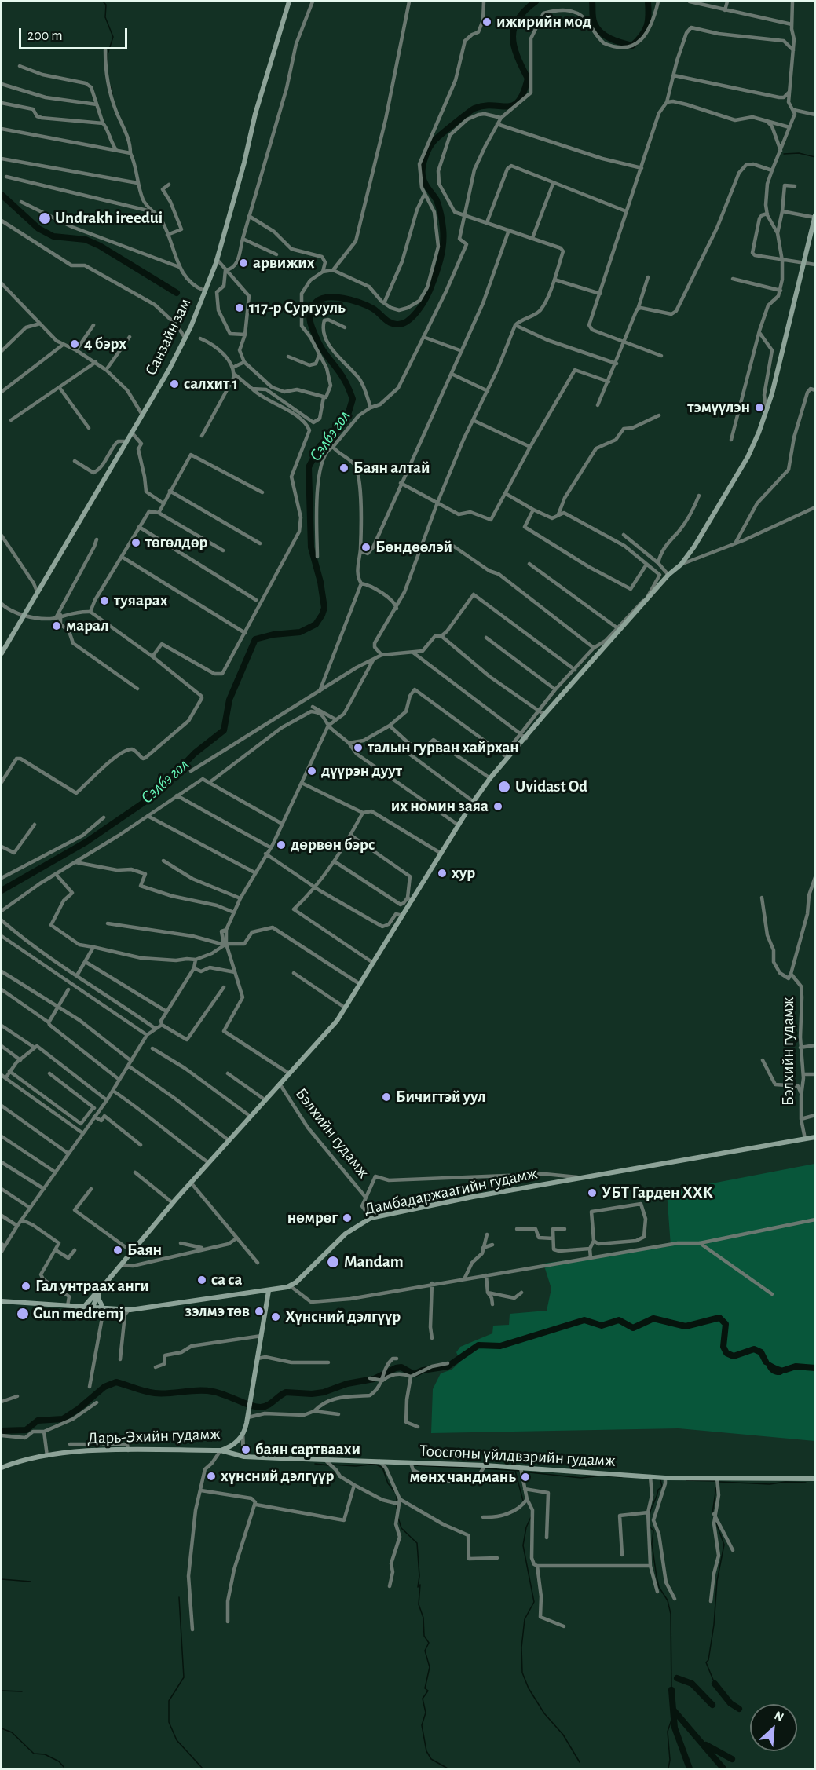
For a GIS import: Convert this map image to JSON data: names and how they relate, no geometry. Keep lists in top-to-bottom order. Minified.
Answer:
{"streets":{"main road":["Санзайн зам","Дамбадаржаагийн гудамж","Дарь-Эхийн гудамж","Тоосгоны үйлдвэрийн гудамж"],"street":["Бэлхийн гудамж"]},"crossings":[["Бэлхийн гудамж","Дамбадаржаагийн гудамж"],["Дарь-Эхийн гудамж","Тоосгоны үйлдвэрийн гудамж"]],"water":["Сэлбэ гол"],"places":["ижирийн мод","Undrakh ireedui","арвижих","117-р Сургууль","4 бэрх","салхит 1","тэмүүлэн","Баян алтай","төгөлдөр","Бөндөөлэй","туяарах","марал","талын гурван хайрхан","дүүрэн дуут","Uvidast Od","их номин заяа","дөрвөн бэрс","хур","Бичигтэй уул","УБТ Гарден ХХК","нөмрөг","Баян","Mandam","са са","Гал унтраах анги","зэлмэ төв","Gun medremj","Хүнсний дэлгүүр","баян сартваахи","хүнсний дэлгүүр","мөнх чандмань"],"scale_bar":"200 m","north":"top right"}
